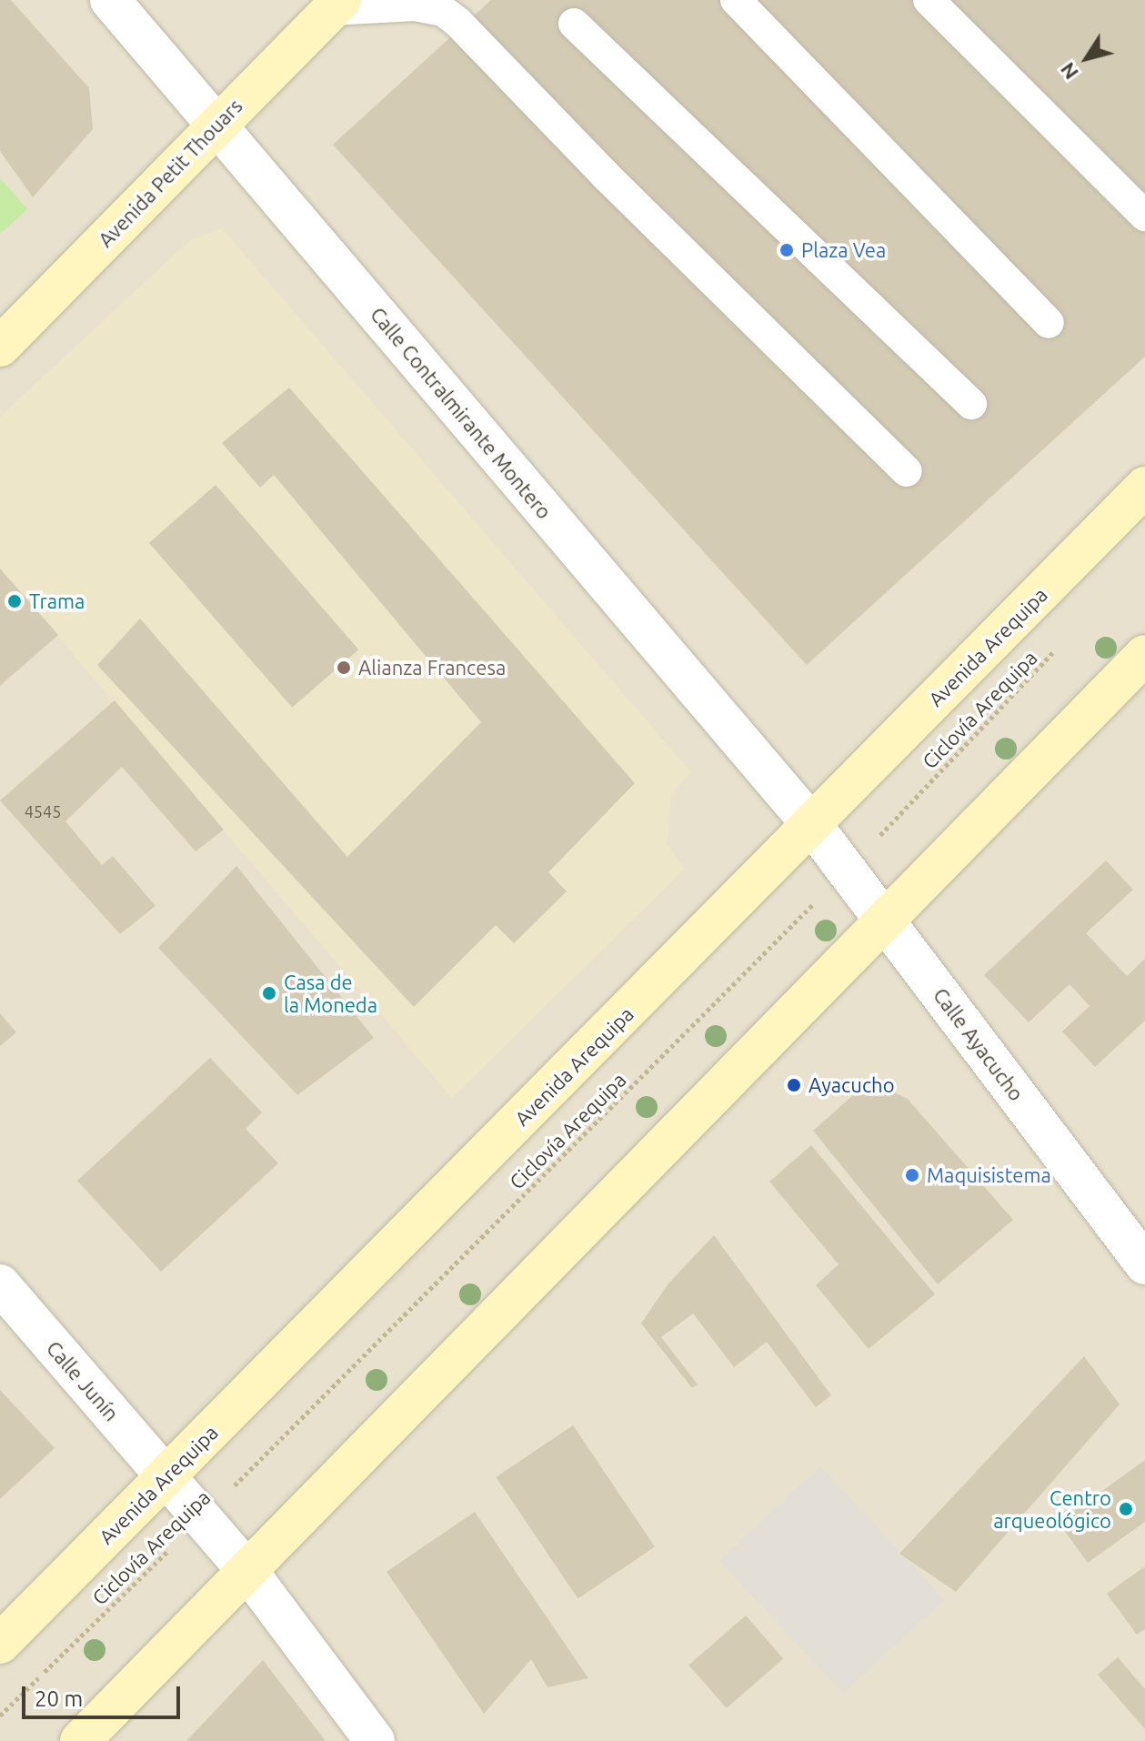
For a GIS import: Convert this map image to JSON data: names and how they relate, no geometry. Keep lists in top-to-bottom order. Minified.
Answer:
{"streets":{"main road":["Avenida Petit Thouars","Avenida Arequipa"],"street":["Calle Contralmirante Montero","Calle Ayacucho","Calle Junín"],"path":["Ciclovía Arequipa"]},"crossings":[["Avenida Petit Thouars","Calle Contralmirante Montero"],["Calle Contralmirante Montero","Avenida Arequipa"],["Calle Contralmirante Montero","Calle Ayacucho"],["Avenida Arequipa","Calle Ayacucho"],["Avenida Arequipa","Calle Junín"],["Ciclovía Arequipa","Calle Ayacucho"],["Ciclovía Arequipa","Calle Junín"]],"places":["Plaza Vea","Trama","Alianza Francesa","Casa de la Moneda","Ayacucho","Maquisistema","Centro arqueológico"],"house_numbers":["4545"],"scale_bar":"20 m","north":"bottom left"}
